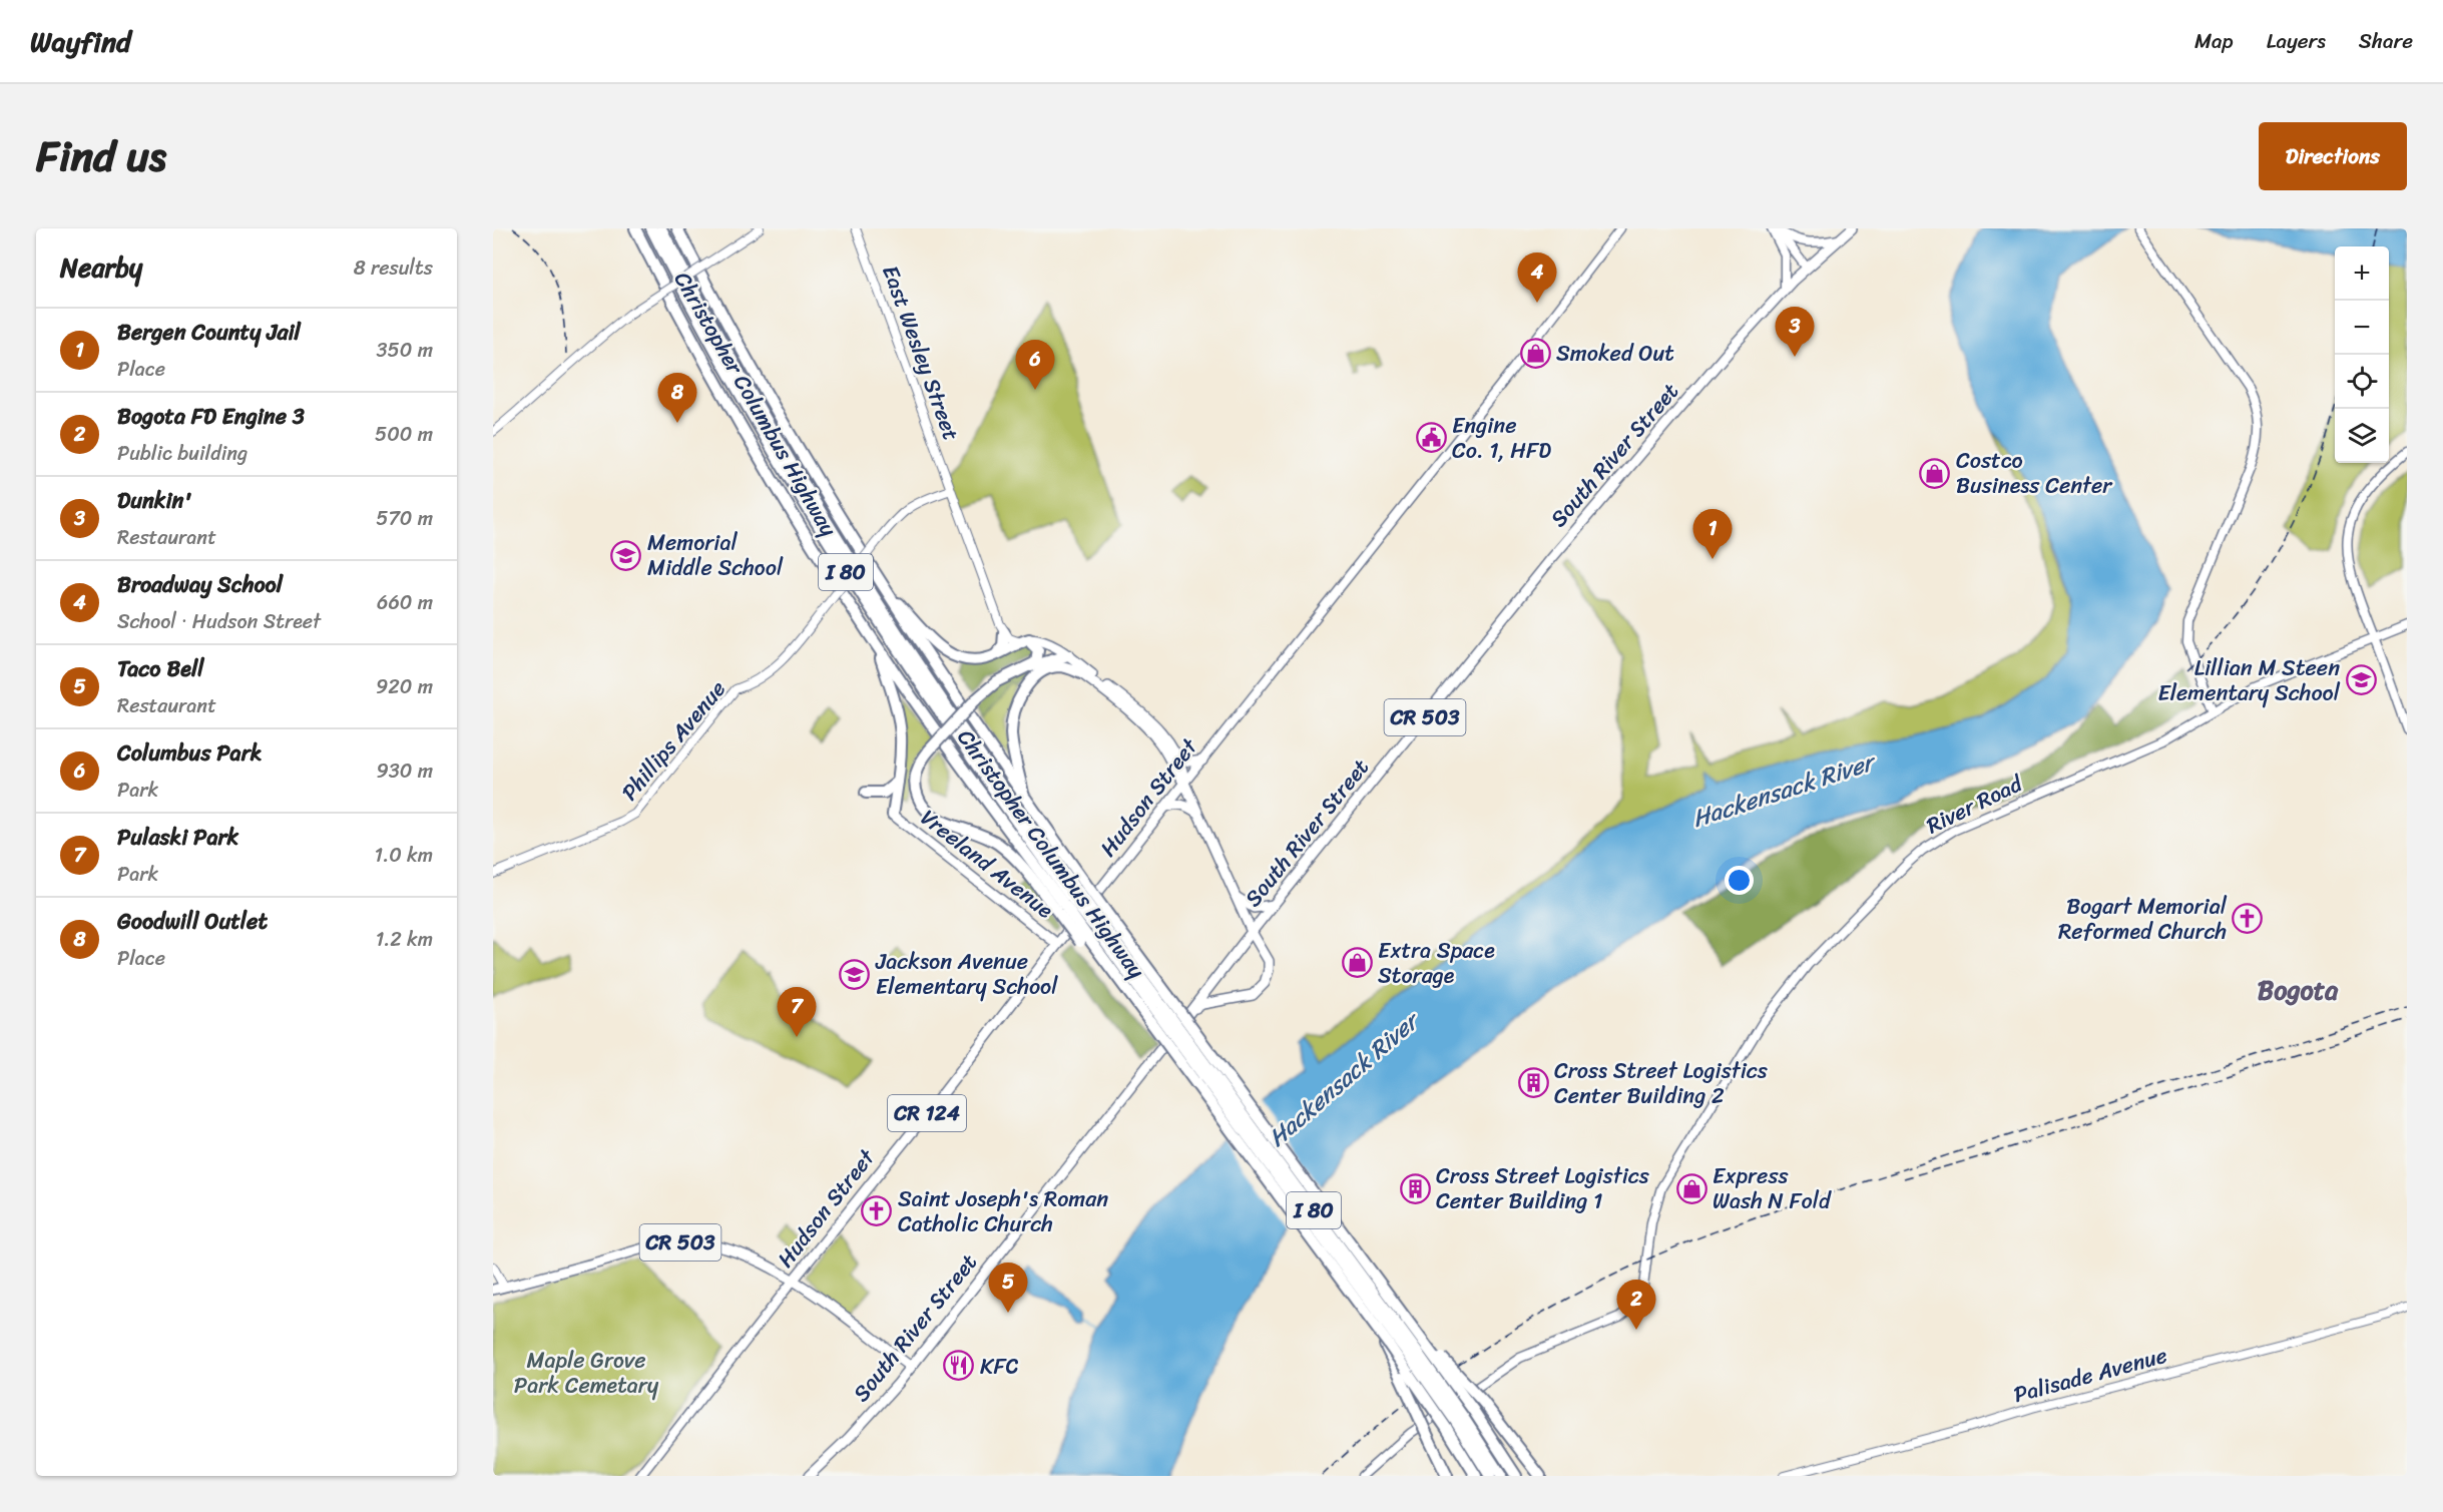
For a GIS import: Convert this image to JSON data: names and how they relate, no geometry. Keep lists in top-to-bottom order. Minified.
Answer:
{"streets":{"highway":["Christopher Columbus Highway","I 80"],"main road":["South River Street","CR 503","Hudson Street","River Road","Vreeland Avenue","CR 124"],"street":["East Wesley Street","Phillips Avenue","Palisade Avenue"]},"crossings":[["East Wesley Street","Phillips Avenue"],["South River Street","CR 503"],["CR 503","Hudson Street"],["Hudson Street","Vreeland Avenue"]],"districts":["Bogota"],"water":["Hackensack River"],"parks":["Maple Grove Park Cemetary"],"places":{"shop":["Smoked Out","Costco Business Center","Extra Space Storage","Express Wash N Fold"],"public building":["Engine Co. 1, HFD"],"school or university":["Memorial Middle School","Lillian M Steen Elementary School","Jackson Avenue Elementary School"],"church":["Bogart Memorial Reformed Church","Saint Joseph's Roman Catholic Church"],"building":["Cross Street Logistics Center Building 2","Cross Street Logistics Center Building 1"],"restaurant":["KFC"]},"page":{"header":"Wayfind","nav":["Map","Layers","Share"],"title":"Find us","buttons":"Directions","heading":["Nearby","8 results"],"map_buttons":["+","−"],"pins":["4","3","6","8","1","7","5","2"],"list":[{"mark":"1","name":"Bergen County Jail","note":"Place","value":"350 m"},{"mark":"2","name":"Bogota FD Engine 3","note":"Public building","value":"500 m"},{"mark":"3","name":"Dunkin'","note":"Restaurant","value":"570 m"},{"mark":"4","name":"Broadway School","note":"School · Hudson Street","value":"660 m"},{"mark":"5","name":"Taco Bell","note":"Restaurant","value":"920 m"},{"mark":"6","name":"Columbus Park","note":"Park","value":"930 m"},{"mark":"7","name":"Pulaski Park","note":"Park","value":"1.0 km"},{"mark":"8","name":"Goodwill Outlet","note":"Place","value":"1.2 km"}]}}
